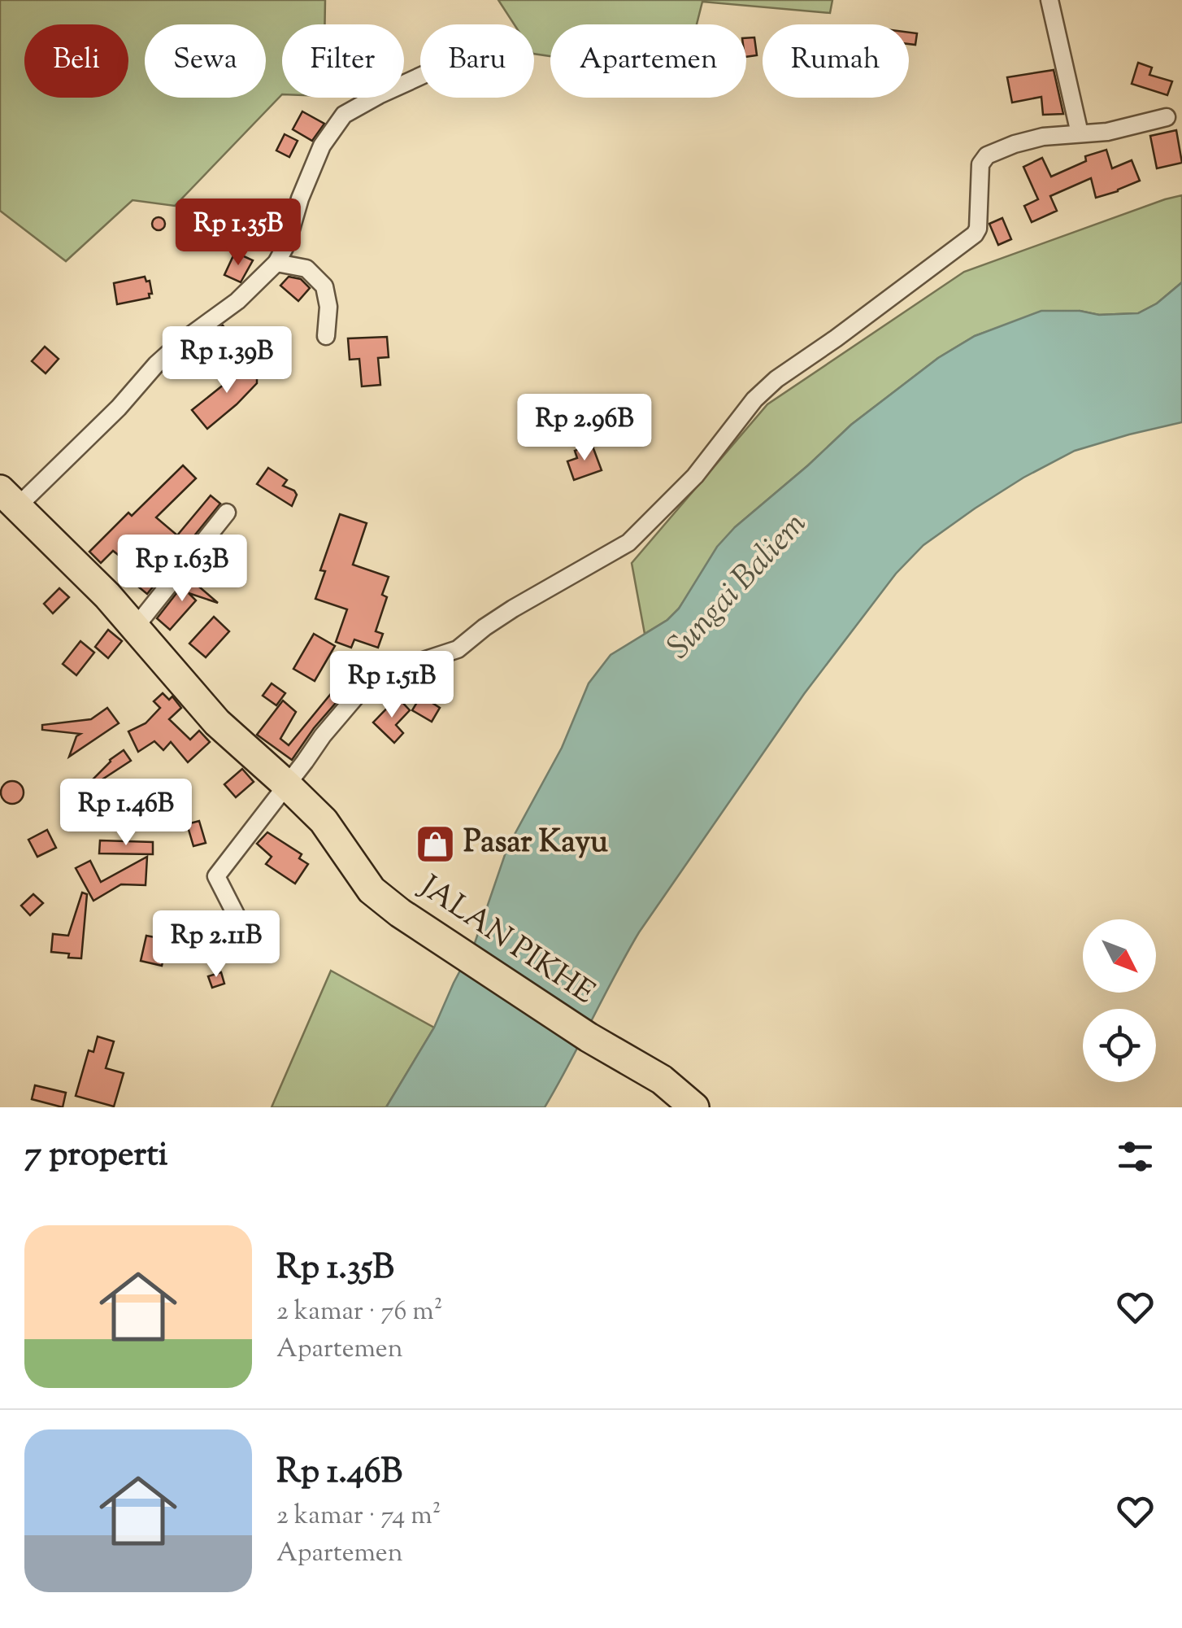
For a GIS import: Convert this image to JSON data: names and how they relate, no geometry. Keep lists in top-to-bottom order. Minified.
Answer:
{"streets":{"highway":["JALAN PIKHE"]},"water":["Sungai Baliem"],"places":{"shop":["Pasar Kayu"]},"north":"bottom right","page":{"chip":["Beli","Sewa","Filter","Baru","Apartemen","Rumah"],"price":["Rp 1.35B","Rp 1.39B","Rp 2.96B","Rp 1.63B","Rp 1.51B","Rp 1.46B","Rp 2.11B"],"heading":"7 properti","list":[{"name":"Rp 1.35B","note":"2 kamar · 76 m² · Apartemen"},{"name":"Rp 1.46B","note":"2 kamar · 74 m² · Apartemen"}]}}
